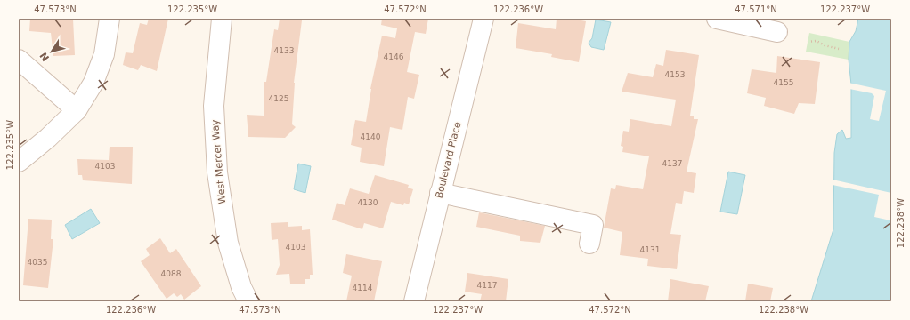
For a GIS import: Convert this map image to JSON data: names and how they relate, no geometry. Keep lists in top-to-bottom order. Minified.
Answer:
{"streets":{"street":["Boulevard Place","West Mercer Way"]},"house_numbers":["4133","4146","4153","4155","4125","4140","4137","4103","4130","4103","4131","4035","4088","4117","4114"],"north":"bottom left","coordinates":["47.573°N","122.235°W","47.572°N","122.236°W","47.571°N","122.237°W","122.238°W"]}
